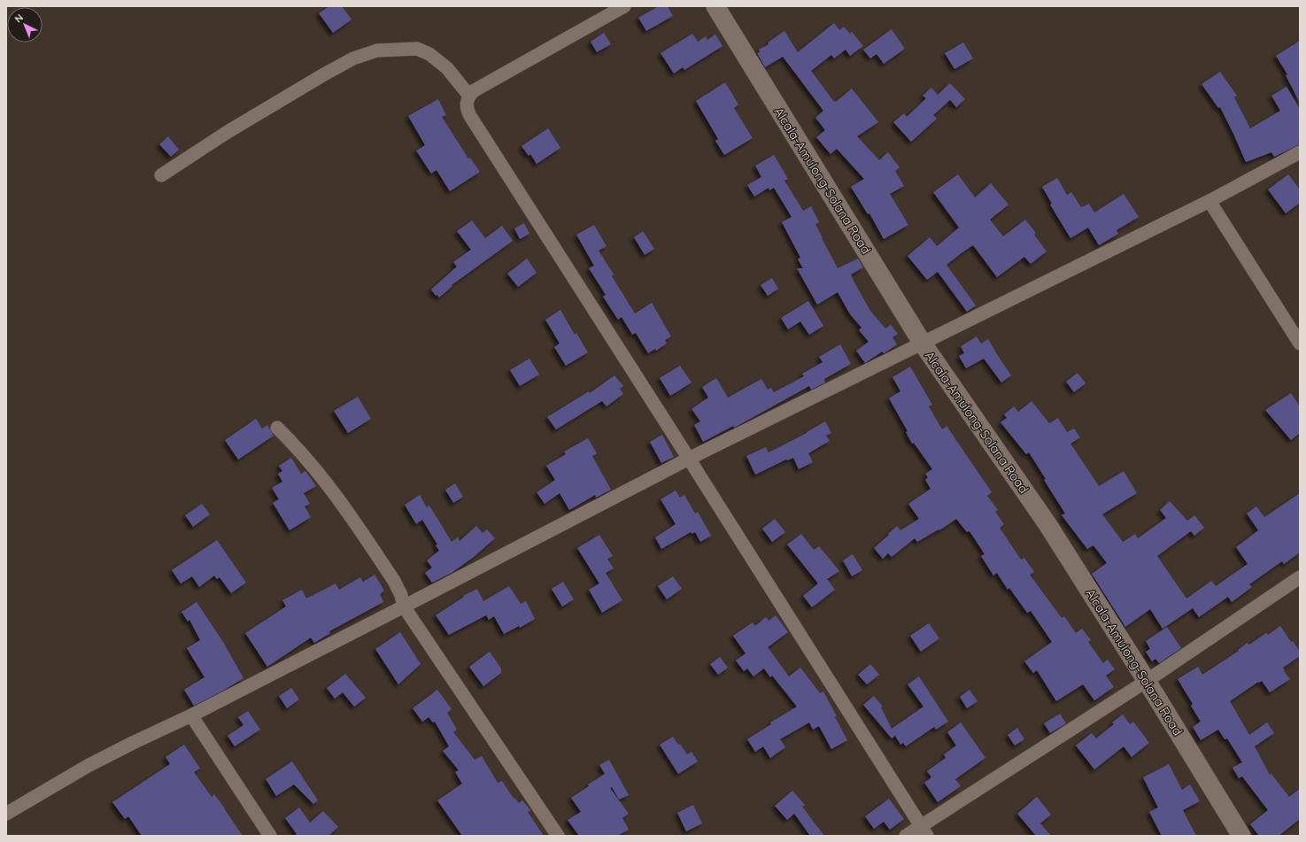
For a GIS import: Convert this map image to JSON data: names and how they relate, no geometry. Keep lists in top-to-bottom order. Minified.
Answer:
{"streets":{"main road":["Alcala-Amulong-Solana Road"]},"north":"top left"}
